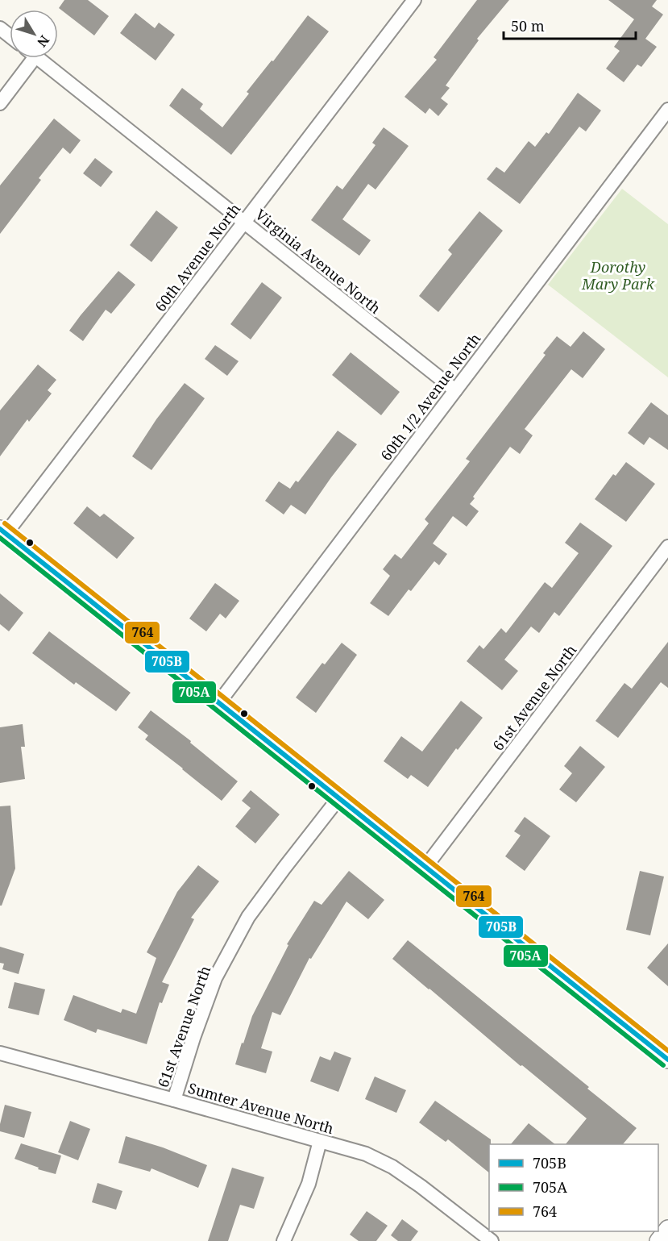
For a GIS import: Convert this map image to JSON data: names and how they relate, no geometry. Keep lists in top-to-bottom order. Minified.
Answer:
{"streets":{"street":["60th Avenue North","Virginia Avenue North","60th 1/2 Avenue North","61st Avenue North","Sumter Avenue North"]},"crossings":[["60th Avenue North","Virginia Avenue North"],["Virginia Avenue North","60th 1/2 Avenue North"],["61st Avenue North","Sumter Avenue North"]],"parks":["Dorothy Mary Park"],"lines":["transit line 764","transit line 705B","transit line 705A"],"legend":["705B","705A","764"],"scale_bar":"50 m","north":"bottom right"}
